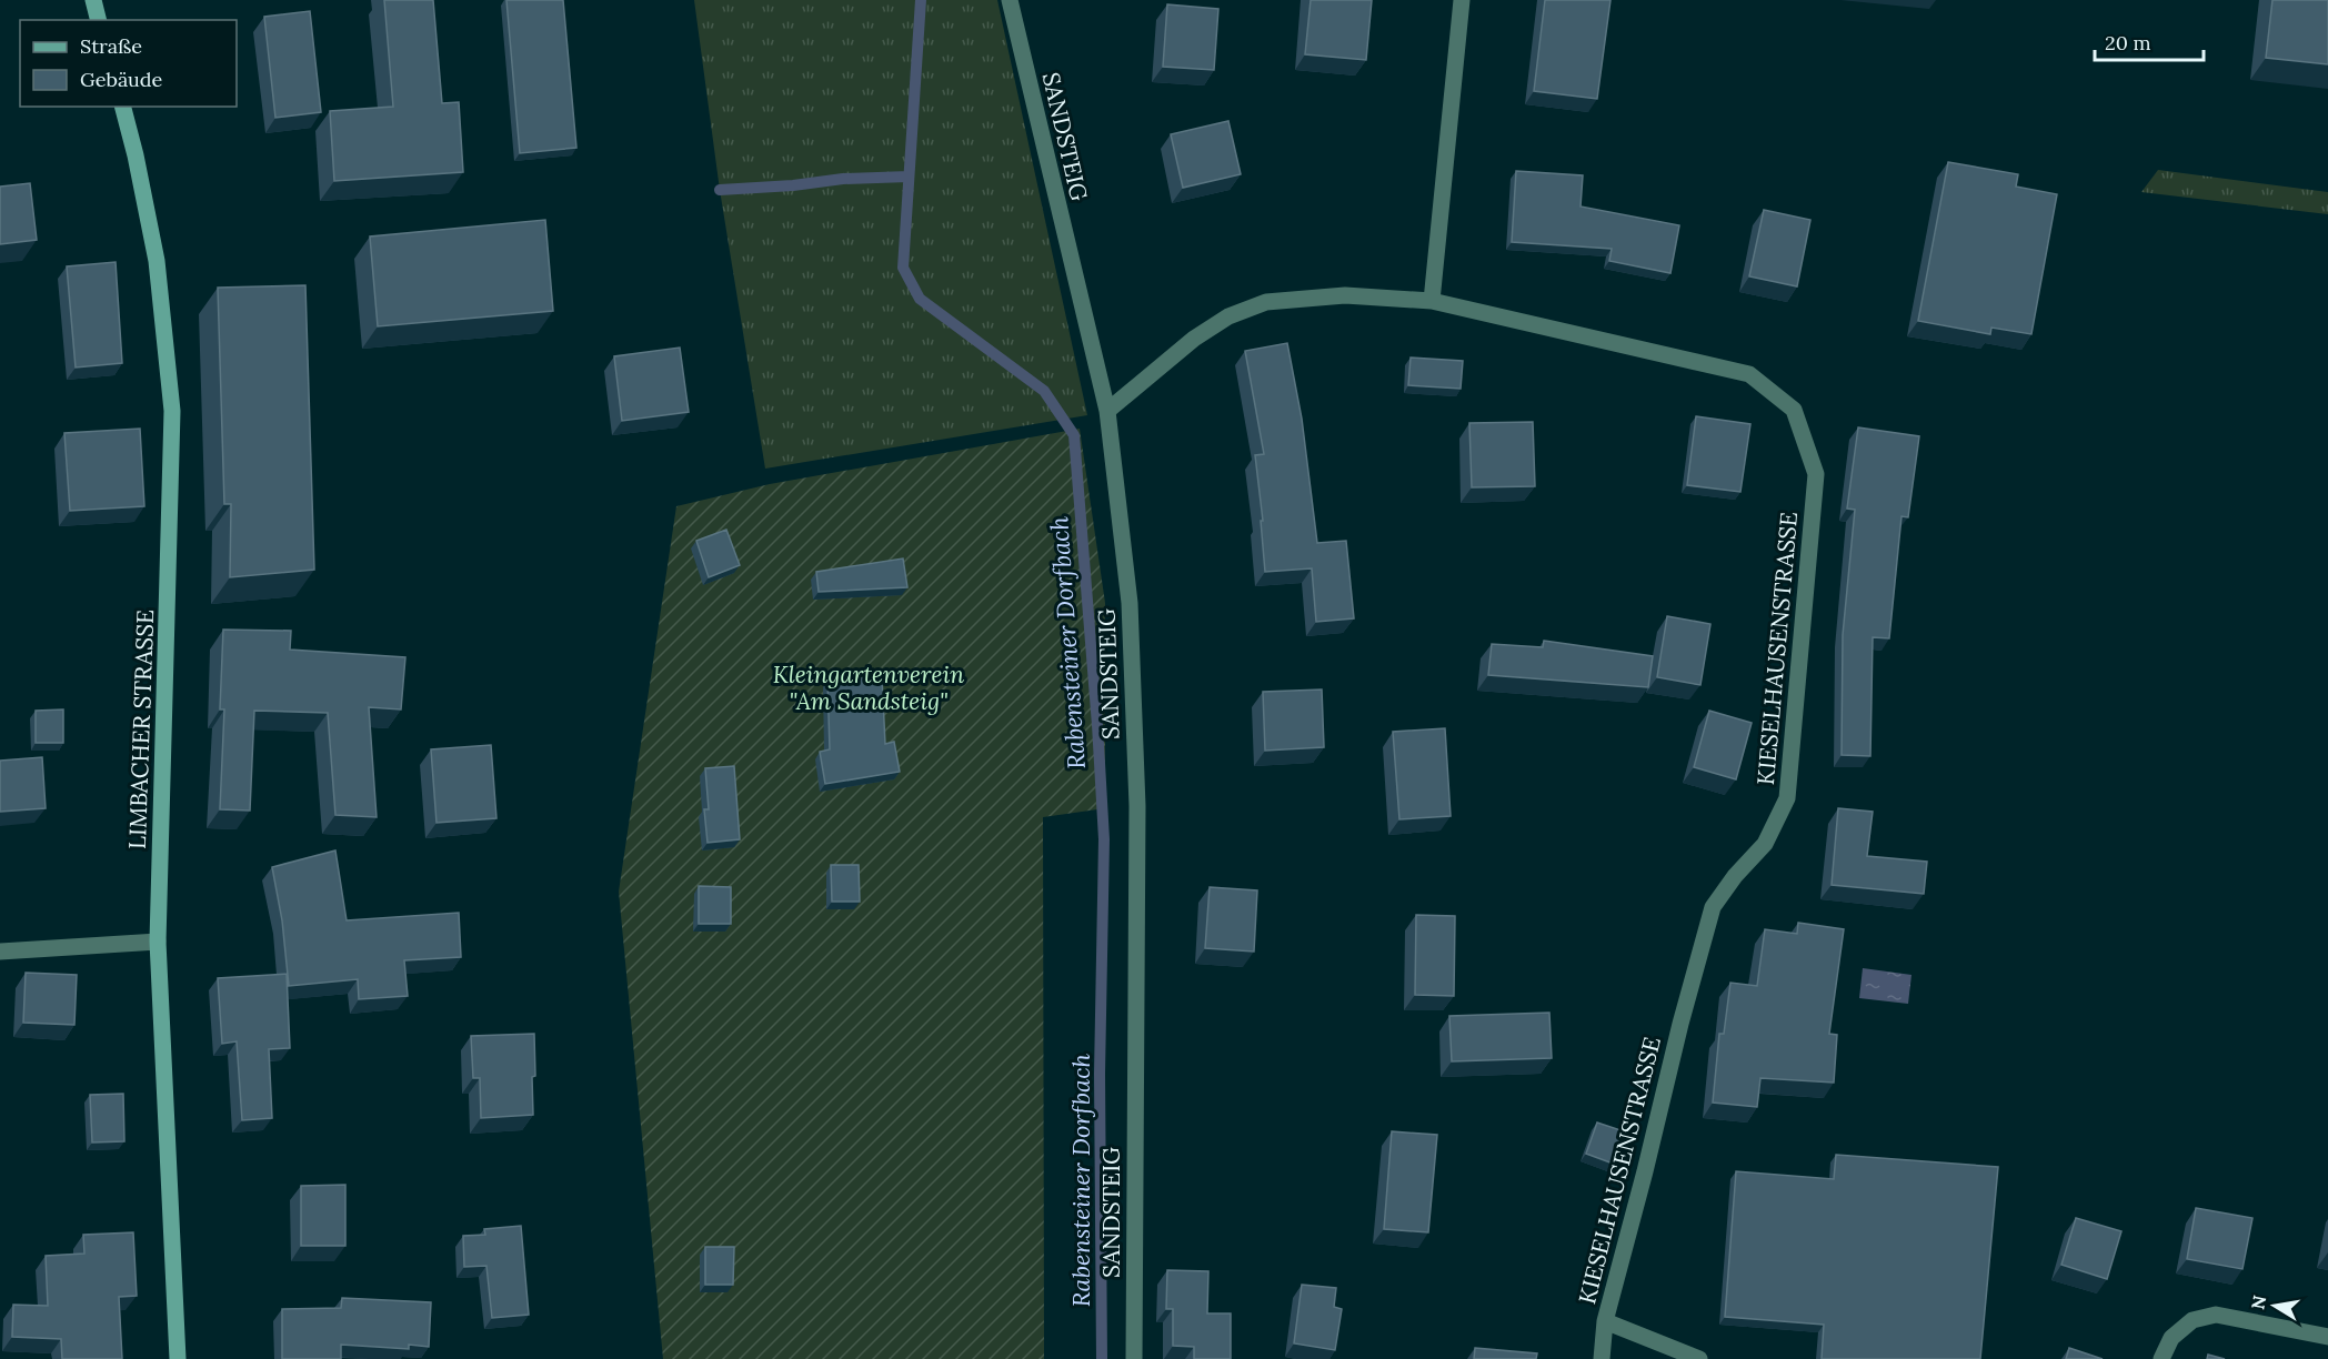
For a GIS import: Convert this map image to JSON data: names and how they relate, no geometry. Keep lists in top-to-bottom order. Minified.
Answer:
{"streets":{"street":["SANDSTEIG","KIESELHAUSENSTRASSE","LIMBACHER STRASSE"]},"crossings":[["SANDSTEIG","KIESELHAUSENSTRASSE"]],"water":["Rabensteiner Dorfbach"],"parks":["Kleingartenverein \"Am Sandsteig\""],"legend":["Straße","Gebäude"],"scale_bar":"20 m","north":"left"}
